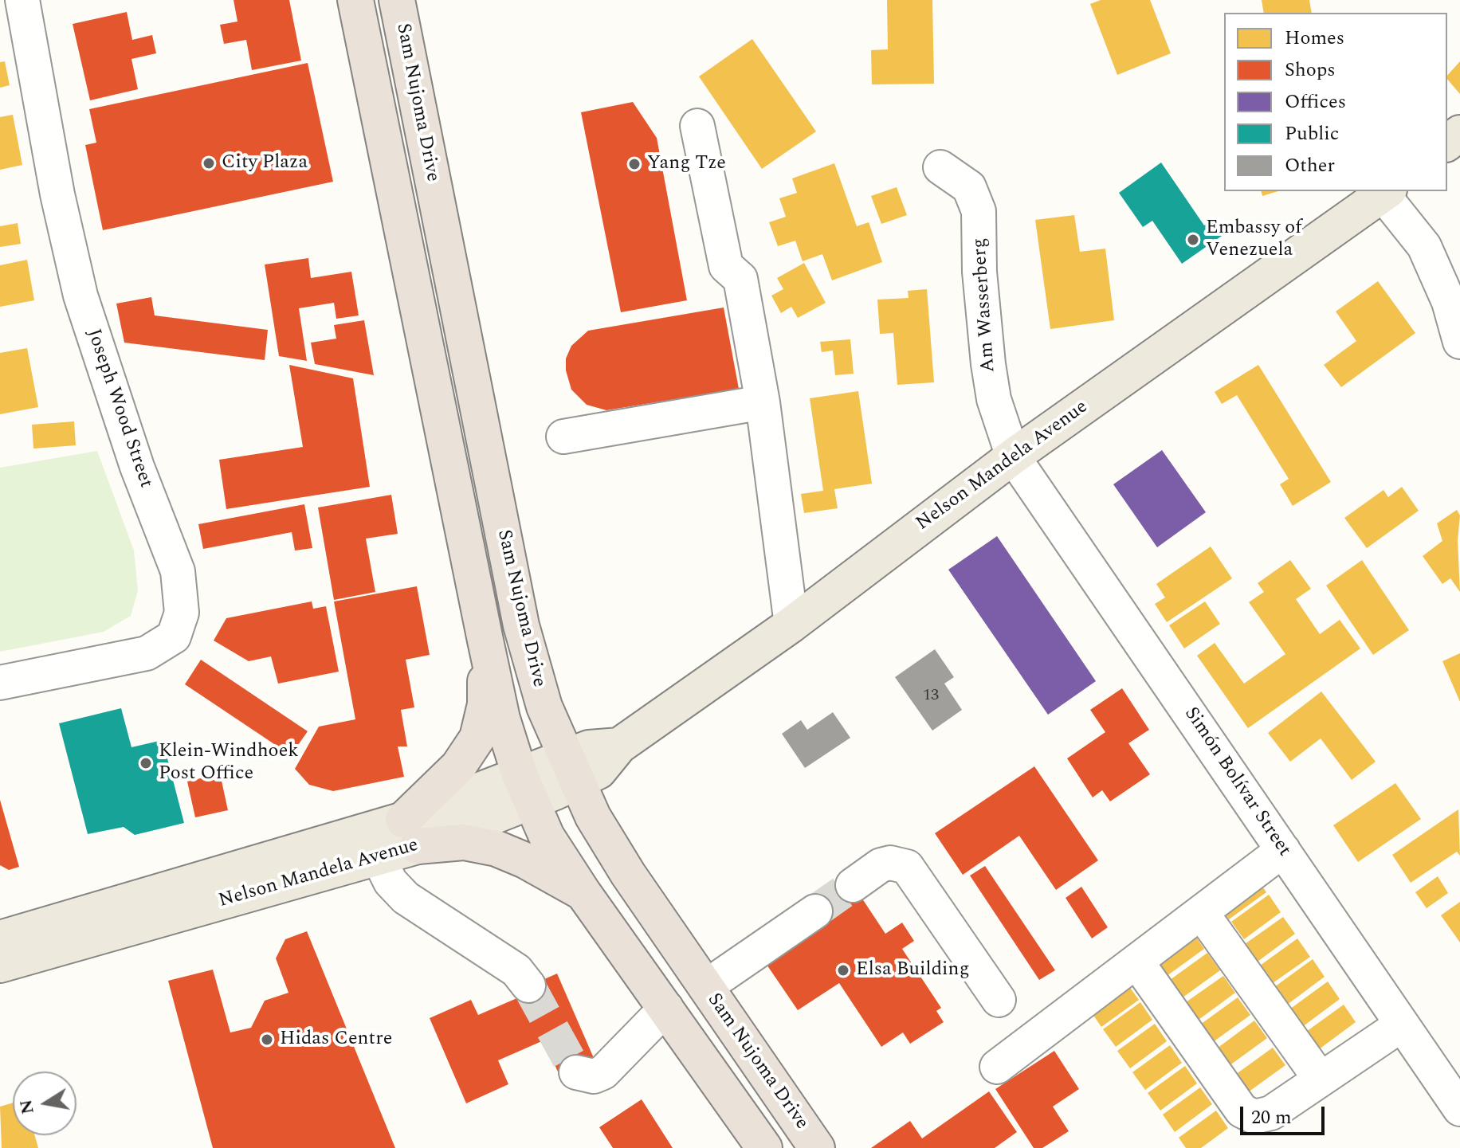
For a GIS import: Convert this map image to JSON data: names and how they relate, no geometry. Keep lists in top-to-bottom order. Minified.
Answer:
{"streets":{"highway":["Sam Nujoma Drive"],"main road":["Nelson Mandela Avenue"],"street":["Am Wasserberg","Joseph Wood Street","Simón Bolívar Street"]},"crossings":[["Sam Nujoma Drive","Nelson Mandela Avenue"],["Am Wasserberg","Nelson Mandela Avenue"],["Am Wasserberg","Simón Bolívar Street"],["Nelson Mandela Avenue","Simón Bolívar Street"]],"places":["City Plaza","Yang Tze","Embassy of Venezuela","Klein-Windhoek Post Office","Elsa Building","Hidas Centre"],"house_numbers":["13"],"legend":["Homes","Shops","Offices","Public","Other"],"scale_bar":"20 m","north":"left"}
